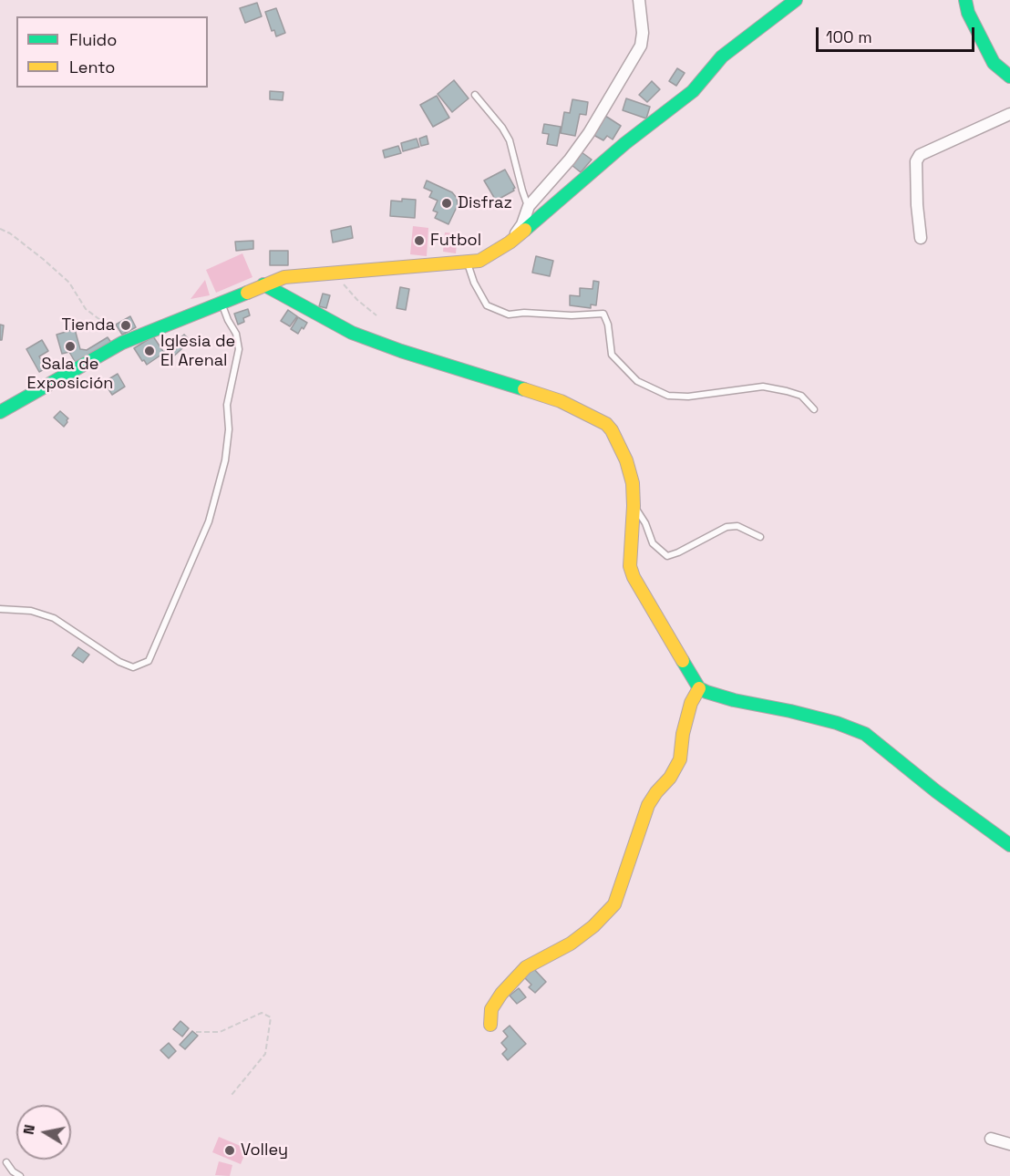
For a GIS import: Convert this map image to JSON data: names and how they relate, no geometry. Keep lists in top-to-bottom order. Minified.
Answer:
{"places":["Disfraz","Futbol","Tienda","Sala de Exposición","Iglesia de El Arenal","Volley"],"legend":["Fluido","Lento"],"scale_bar":"100 m","north":"left"}
